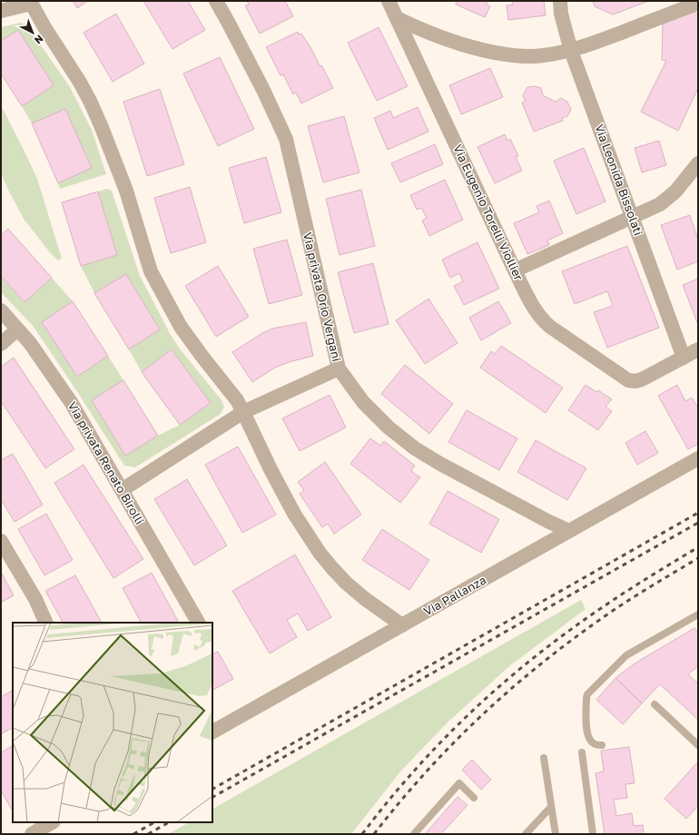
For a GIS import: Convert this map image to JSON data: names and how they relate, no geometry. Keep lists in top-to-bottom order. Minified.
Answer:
{"streets":{"street":["Via Leonida Bissolati","Via Eugenio Torelli Viollier","Via privata Orio Vergani","Via privata Renato Birolli","Via Pallanza"]},"crossings":[["Via Leonida Bissolati","Via Eugenio Torelli Viollier"],["Via privata Orio Vergani","Via Pallanza"]],"north":"bottom right"}
